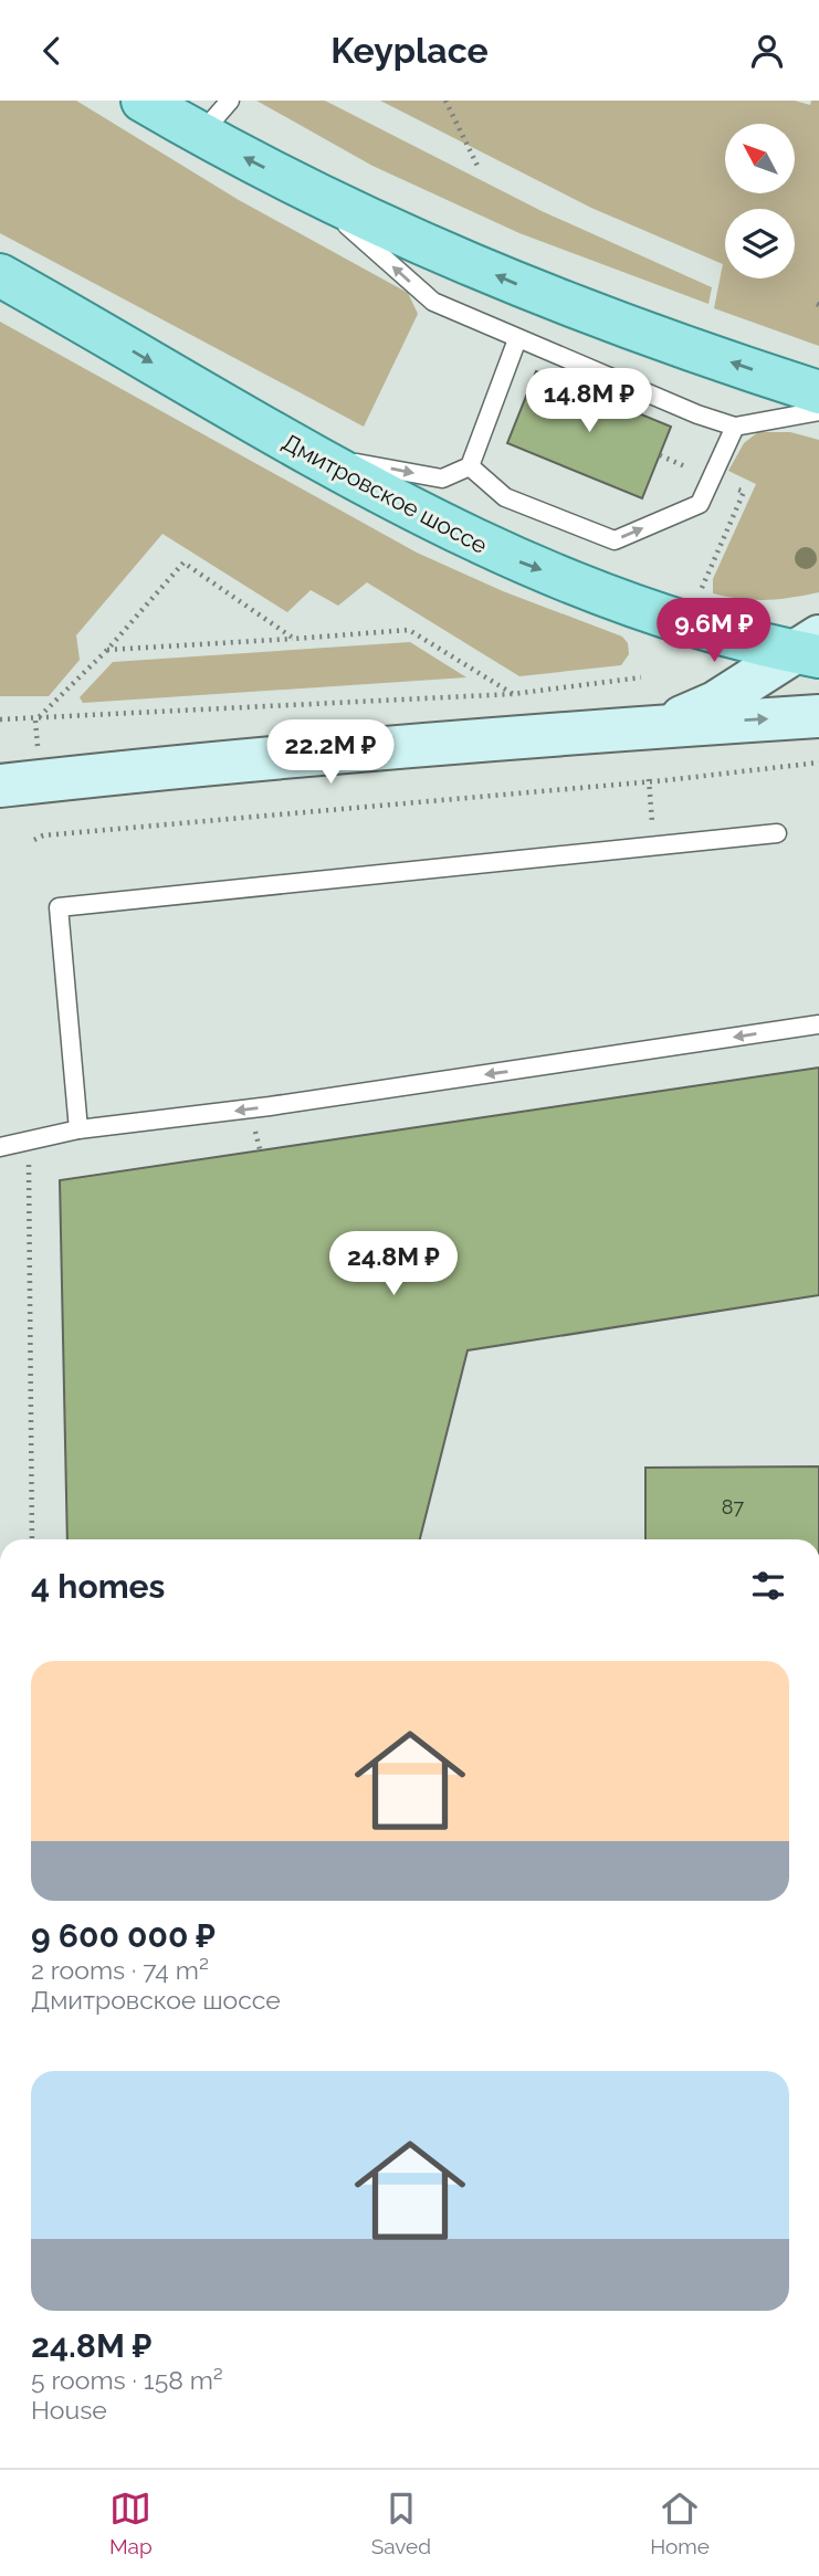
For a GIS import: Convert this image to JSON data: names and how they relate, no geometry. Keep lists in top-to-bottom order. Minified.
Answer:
{"streets":{"main road":["Дмитровское шоссе"]},"house_numbers":["87"],"north":"top left","page":{"header":"Keyplace","price":["14.8M ₽","9.6M ₽","22.2M ₽","24.8M ₽"],"heading":"4 homes","list":[{"name":"9 600 000 ₽","note":"2 rooms · 74 m² · Дмитровское шоссе"},{"name":"24.8M ₽","note":"5 rooms · 158 m² · House"}],"tabs":["Map","Saved","Home"]}}
